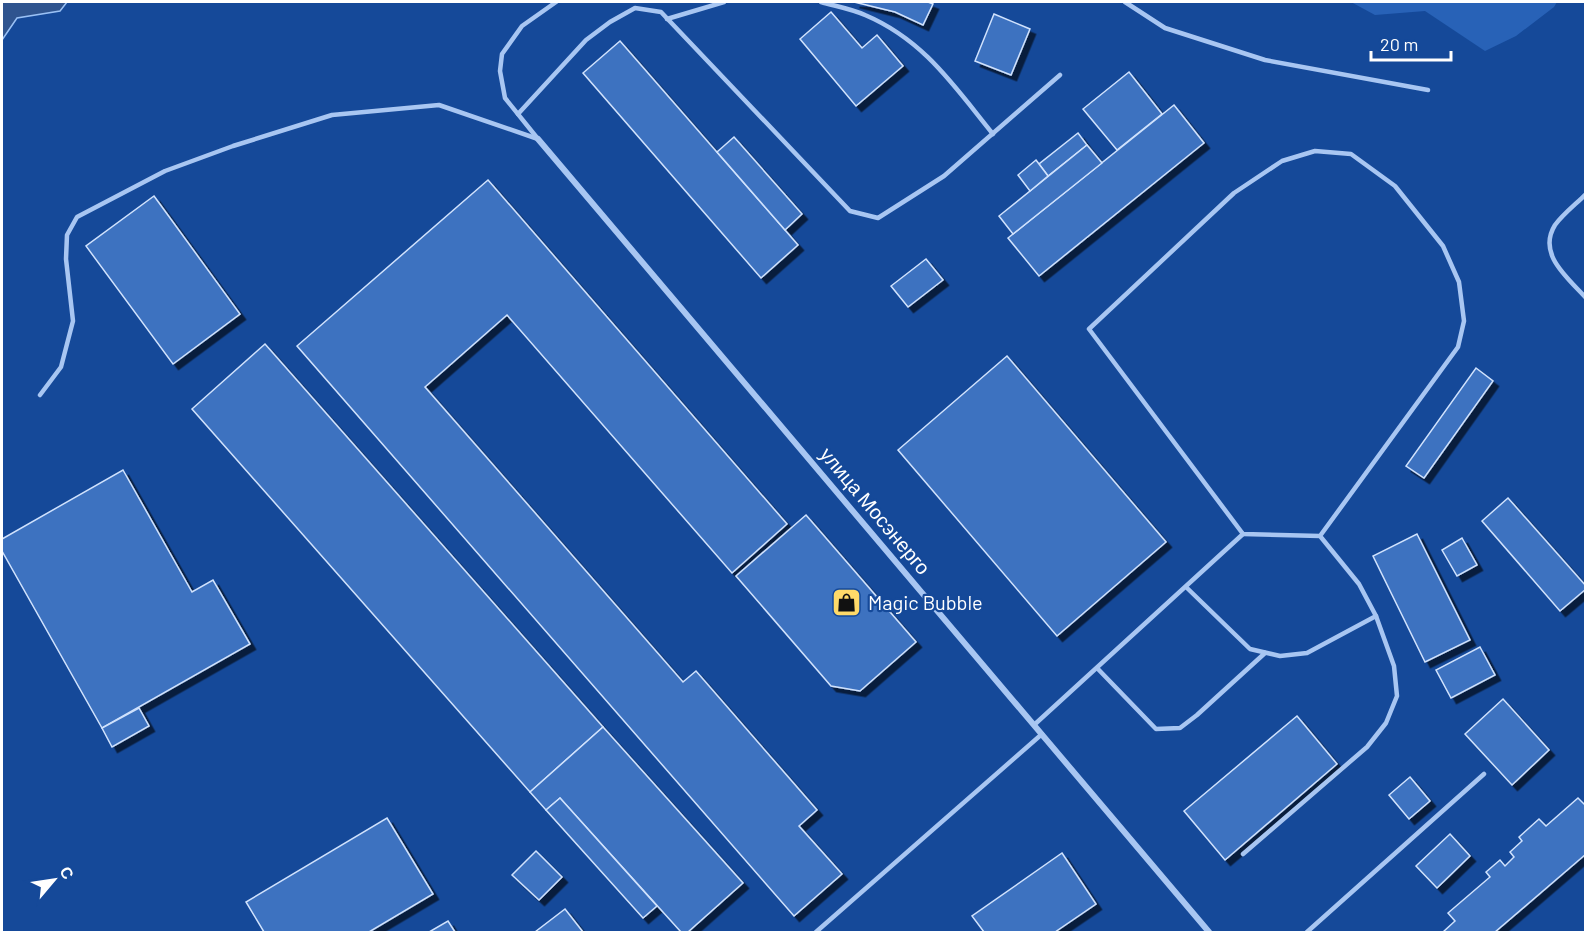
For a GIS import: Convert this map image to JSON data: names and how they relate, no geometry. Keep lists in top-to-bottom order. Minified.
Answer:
{"streets":{"street":["улица Мосэнерго"]},"places":{"shop":["Magic Bubble"]},"scale_bar":"20 m","north":"top right"}
